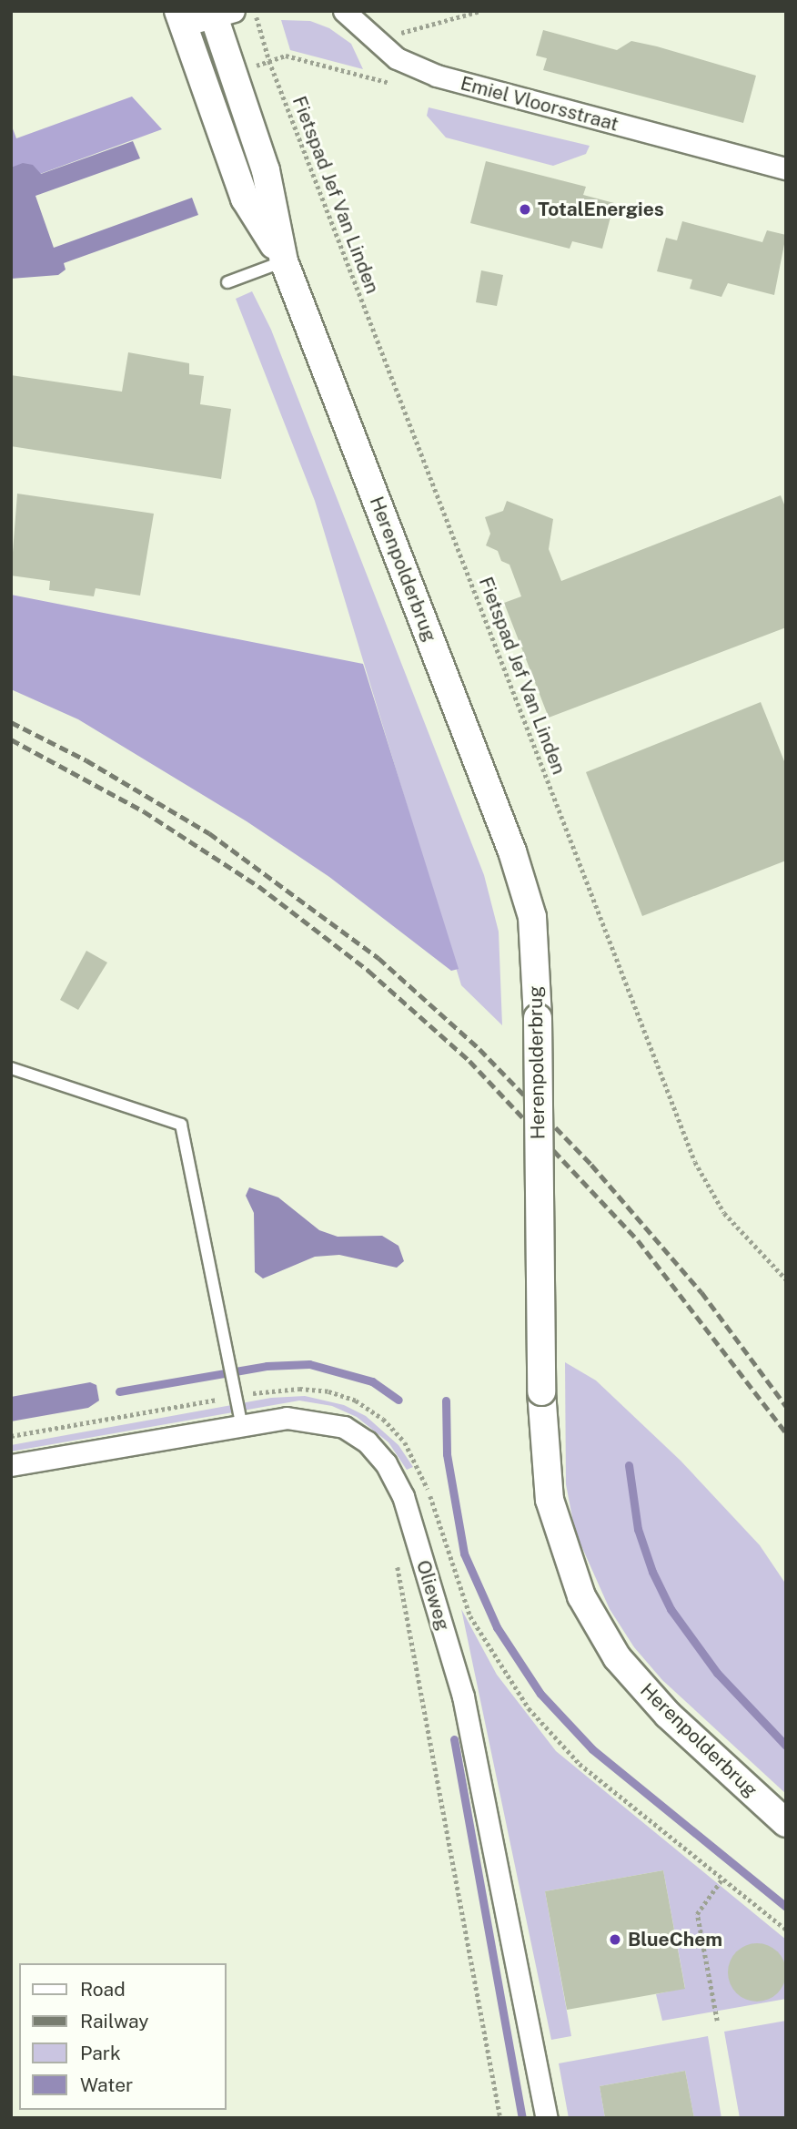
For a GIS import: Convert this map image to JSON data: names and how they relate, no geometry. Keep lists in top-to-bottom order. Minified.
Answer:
{"streets":{"street":["Emiel Vloorsstraat","Herenpolderbrug","Olieweg"],"path":["Fietspad Jef Van Linden"]},"places":["TotalEnergies","BlueChem"],"legend":["Road","Railway","Park","Water"]}
